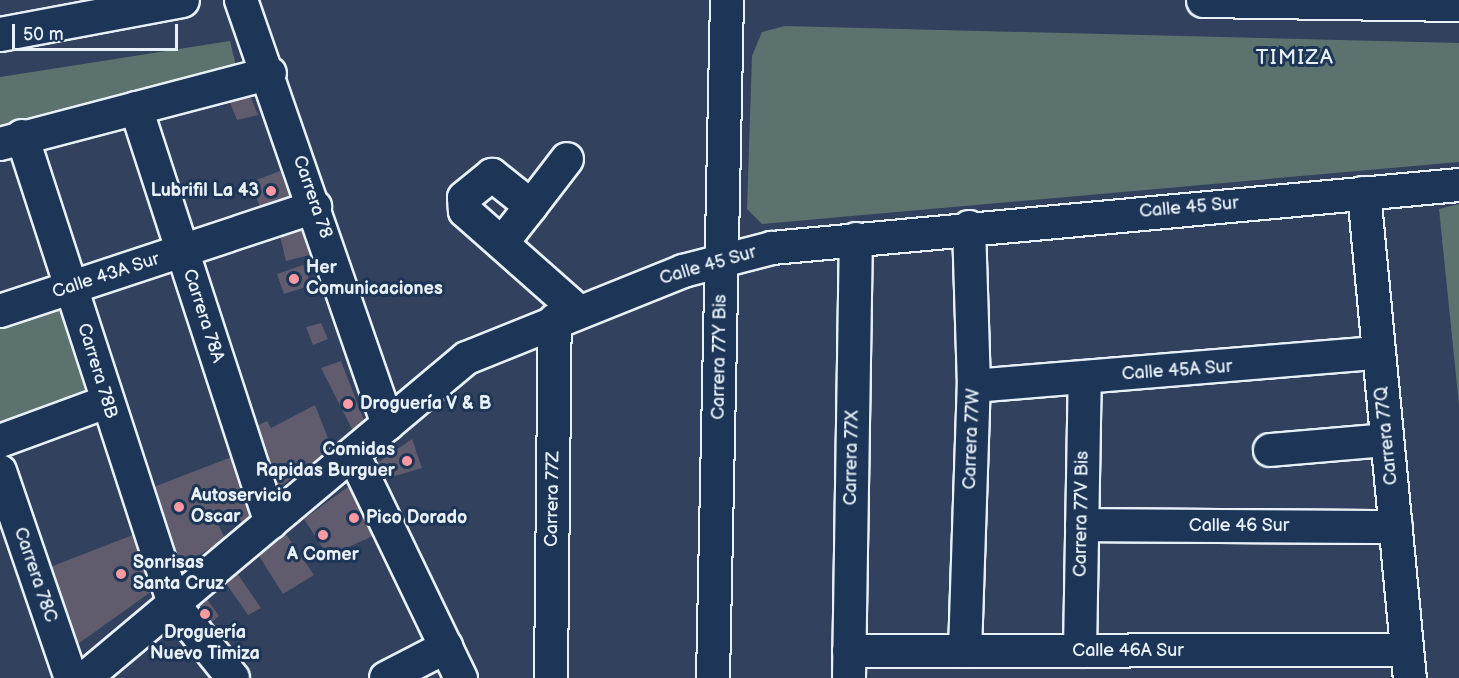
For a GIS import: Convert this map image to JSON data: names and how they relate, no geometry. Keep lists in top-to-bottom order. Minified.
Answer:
{"streets":{"street":["Carrera 78","Calle 45 Sur","Calle 43A Sur","Carrera 78A","Carrera 77Y Bis","Carrera 78B","Calle 45A Sur","Carrera 77Q","Carrera 77W","Carrera 77X","Carrera 77Z","Carrera 77V Bis","Calle 46 Sur","Carrera 78C","Calle 46A Sur"]},"crossings":[["Carrera 78","Calle 45 Sur"],["Carrera 78","Calle 43A Sur"],["Calle 45 Sur","Carrera 78A"],["Calle 45 Sur","Carrera 77Y Bis"],["Calle 45 Sur","Carrera 78B"],["Calle 45 Sur","Carrera 77Q"],["Calle 45 Sur","Carrera 77W"],["Calle 45 Sur","Carrera 77X"],["Calle 45 Sur","Carrera 77Z"],["Calle 43A Sur","Carrera 78A"],["Calle 43A Sur","Carrera 78B"],["Calle 45A Sur","Carrera 77Q"],["Calle 45A Sur","Carrera 77W"],["Calle 45A Sur","Carrera 77V Bis"],["Carrera 77Q","Calle 46 Sur"],["Carrera 77Q","Calle 46A Sur"],["Carrera 77W","Calle 46A Sur"],["Carrera 77X","Calle 46A Sur"],["Carrera 77V Bis","Calle 46 Sur"],["Carrera 77V Bis","Calle 46A Sur"]],"districts":["TIMIZA"],"places":["Lubrifil La 43","Her Comunicaciones","Droguería V & B","Comidas Rapidas Burguer","Autoservicio Oscar","Pico Dorado","A Comer","Sonrisas Santa Cruz","Droguería Nuevo Timiza"],"scale_bar":"50 m"}
